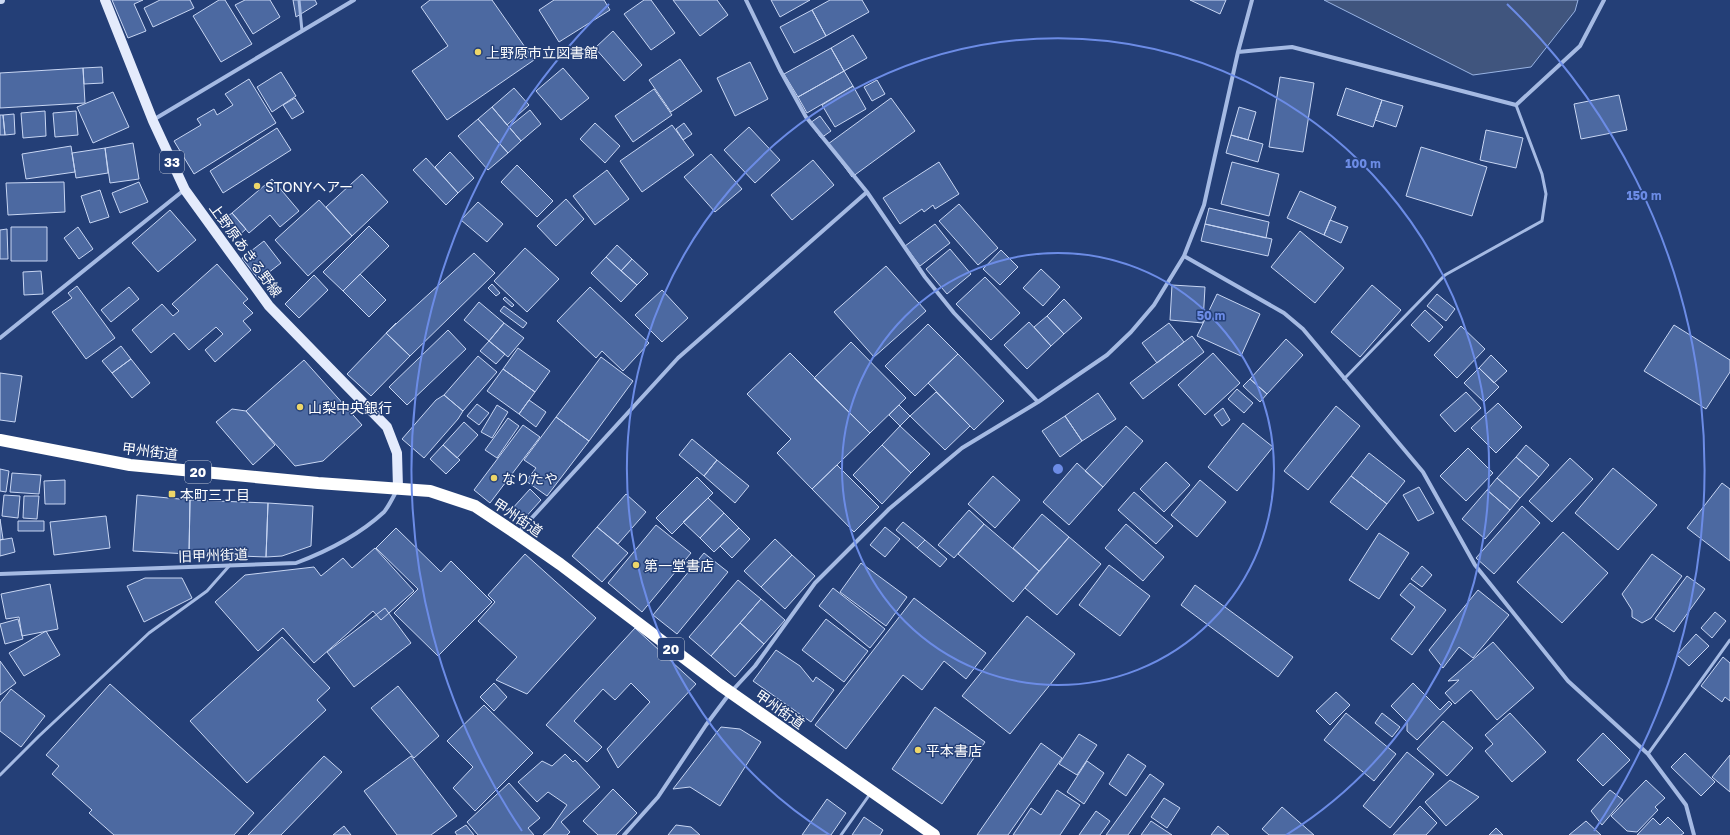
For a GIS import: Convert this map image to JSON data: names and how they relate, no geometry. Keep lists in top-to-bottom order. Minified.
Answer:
{"streets":{"highway":["甲州街道","20"],"main road":["33","上野原あきる野線"],"street":["旧甲州街道"]},"crossings":[["上野原あきる野線","甲州街道"],["上野原あきる野線","旧甲州街道"],["甲州街道","旧甲州街道"]],"places":{"other":["上野原市立図書館","STONYヘアー","山梨中央銀行","なりたや","第一堂書店","平本書店"],"transit":["本町三丁目"]},"rings":["100 m","150 m","50 m"]}
